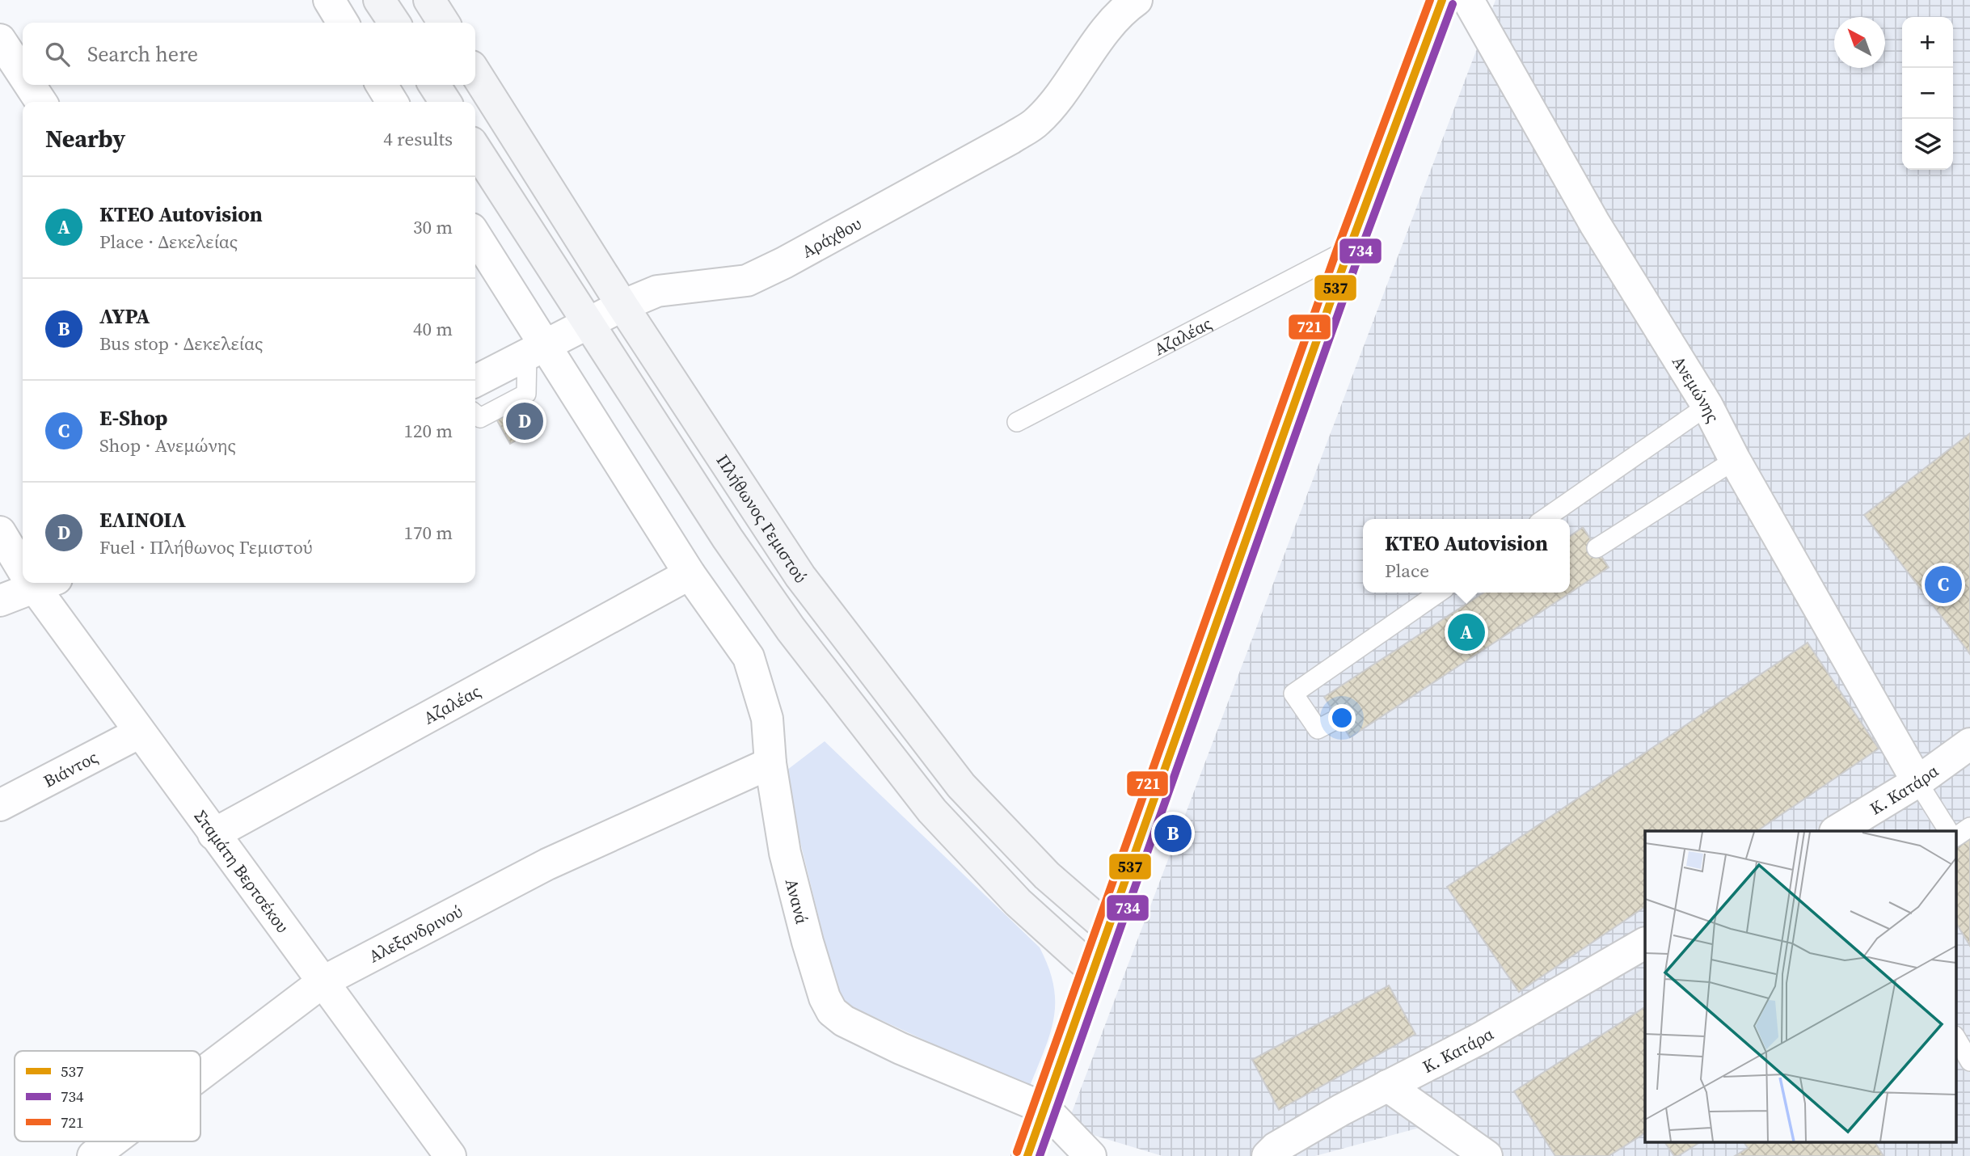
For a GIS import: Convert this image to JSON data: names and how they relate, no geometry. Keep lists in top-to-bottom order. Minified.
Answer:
{"streets":{"street":["Αράχθου","Αζαλέας","Ανεμώνης","Πλήθωνος Γεμιστού","Βιάντος","Κ. Κατάρα","Σταμάτη Βερτσέκου","Ανανά","Αλεξανδρινού"]},"crossings":[["Αράχθου","Πλήθωνος Γεμιστού"],["Αζαλέας","Σταμάτη Βερτσέκου"],["Αζαλέας","Ανανά"],["Ανεμώνης","Κ. Κατάρα"],["Βιάντος","Σταμάτη Βερτσέκου"],["Σταμάτη Βερτσέκου","Αλεξανδρινού"],["Ανανά","Αλεξανδρινού"]],"lines":["transit line 537","transit line 721","transit line 734"],"legend":["537","734","721"],"north":"top left","page":{"map_buttons":["+","−"],"search":"Search here","heading":["Nearby","4 results"],"list":[{"mark":"A","name":"ΚΤΕΟ Autovision","note":"Place · Δεκελείας","value":"30 m"},{"mark":"B","name":"ΛΥΡΑ","note":"Bus stop · Δεκελείας","value":"40 m"},{"mark":"C","name":"E-Shop","note":"Shop · Ανεμώνης","value":"120 m"},{"mark":"D","name":"ΕΛΙΝΟΙΛ","note":"Fuel · Πλήθωνος Γεμιστού","value":"170 m"}],"pins":["D","C","A","B"],"popup":["ΚΤΕΟ Autovision","Place"]}}
